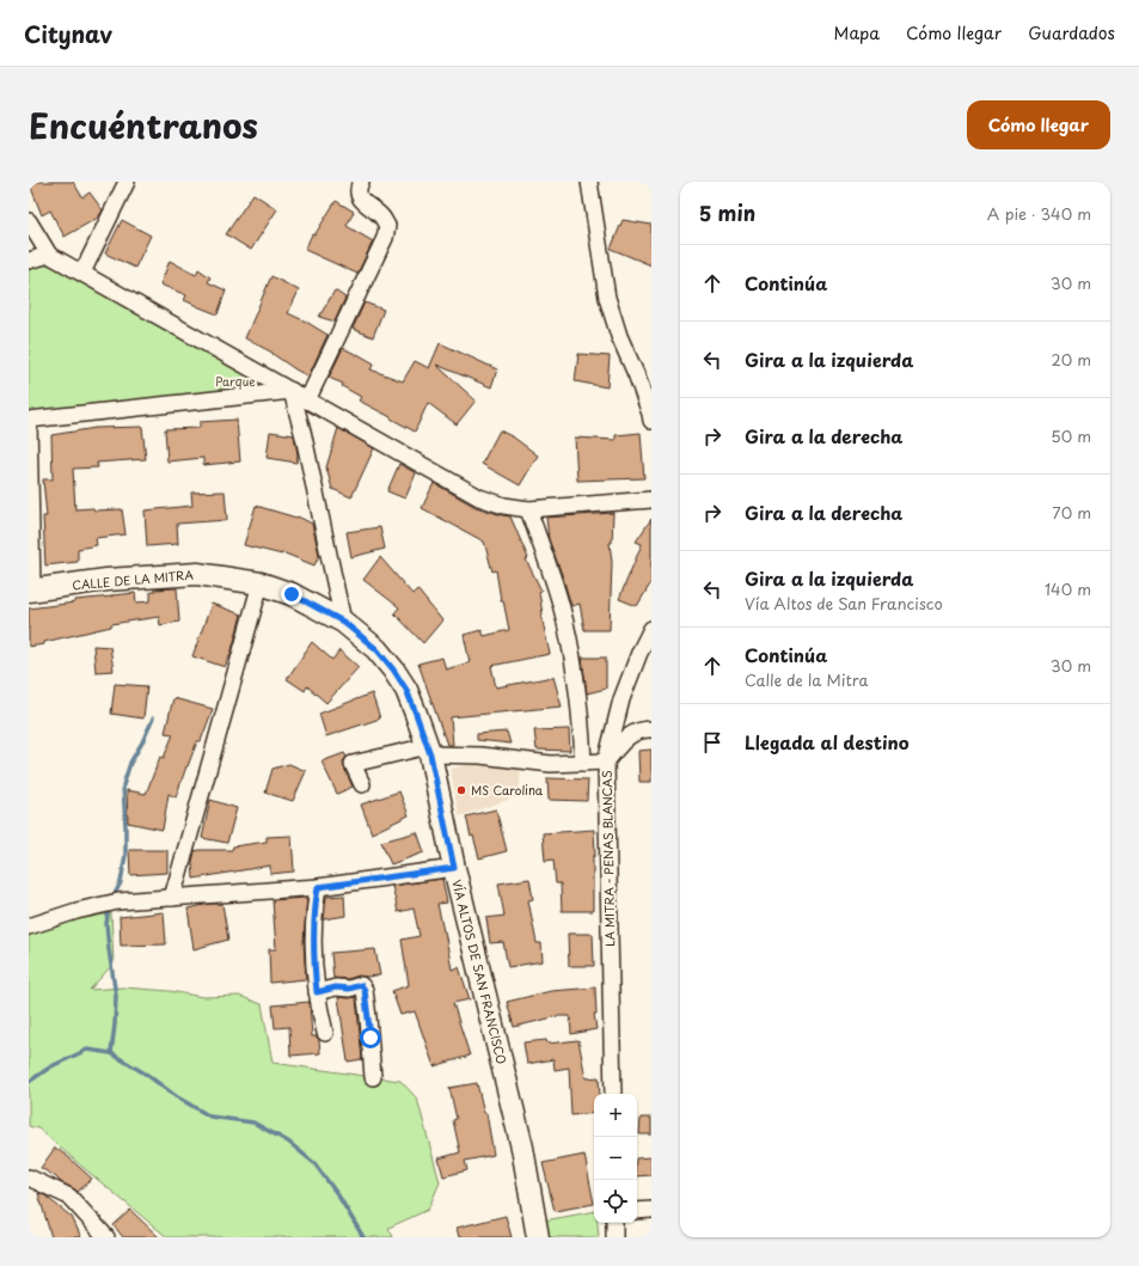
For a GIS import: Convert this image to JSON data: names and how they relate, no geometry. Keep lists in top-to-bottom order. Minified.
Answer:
{"streets":{"street":["CALLE DE LA MITRA","LA MITRA - PENAS BLANCAS","VÍA ALTOS DE SAN FRANCISCO"]},"crossings":[["CALLE DE LA MITRA","VÍA ALTOS DE SAN FRANCISCO"]],"parks":["Parque"],"places":["MS Carolina"],"page":{"header":"Citynav","nav":["Mapa","Cómo llegar","Guardados"],"title":"Encuéntranos","buttons":"Cómo llegar","heading":["5 min","A pie · 340 m"],"list":[["Continúa","30 m"],["Gira a la izquierda","20 m"],["Gira a la derecha","50 m"],["Gira a la derecha","70 m"],["Gira a la izquierda","Vía Altos de San Francisco","140 m"],["Continúa","Calle de la Mitra","30 m"],"Llegada al destino"],"map_buttons":["+","−"]}}
